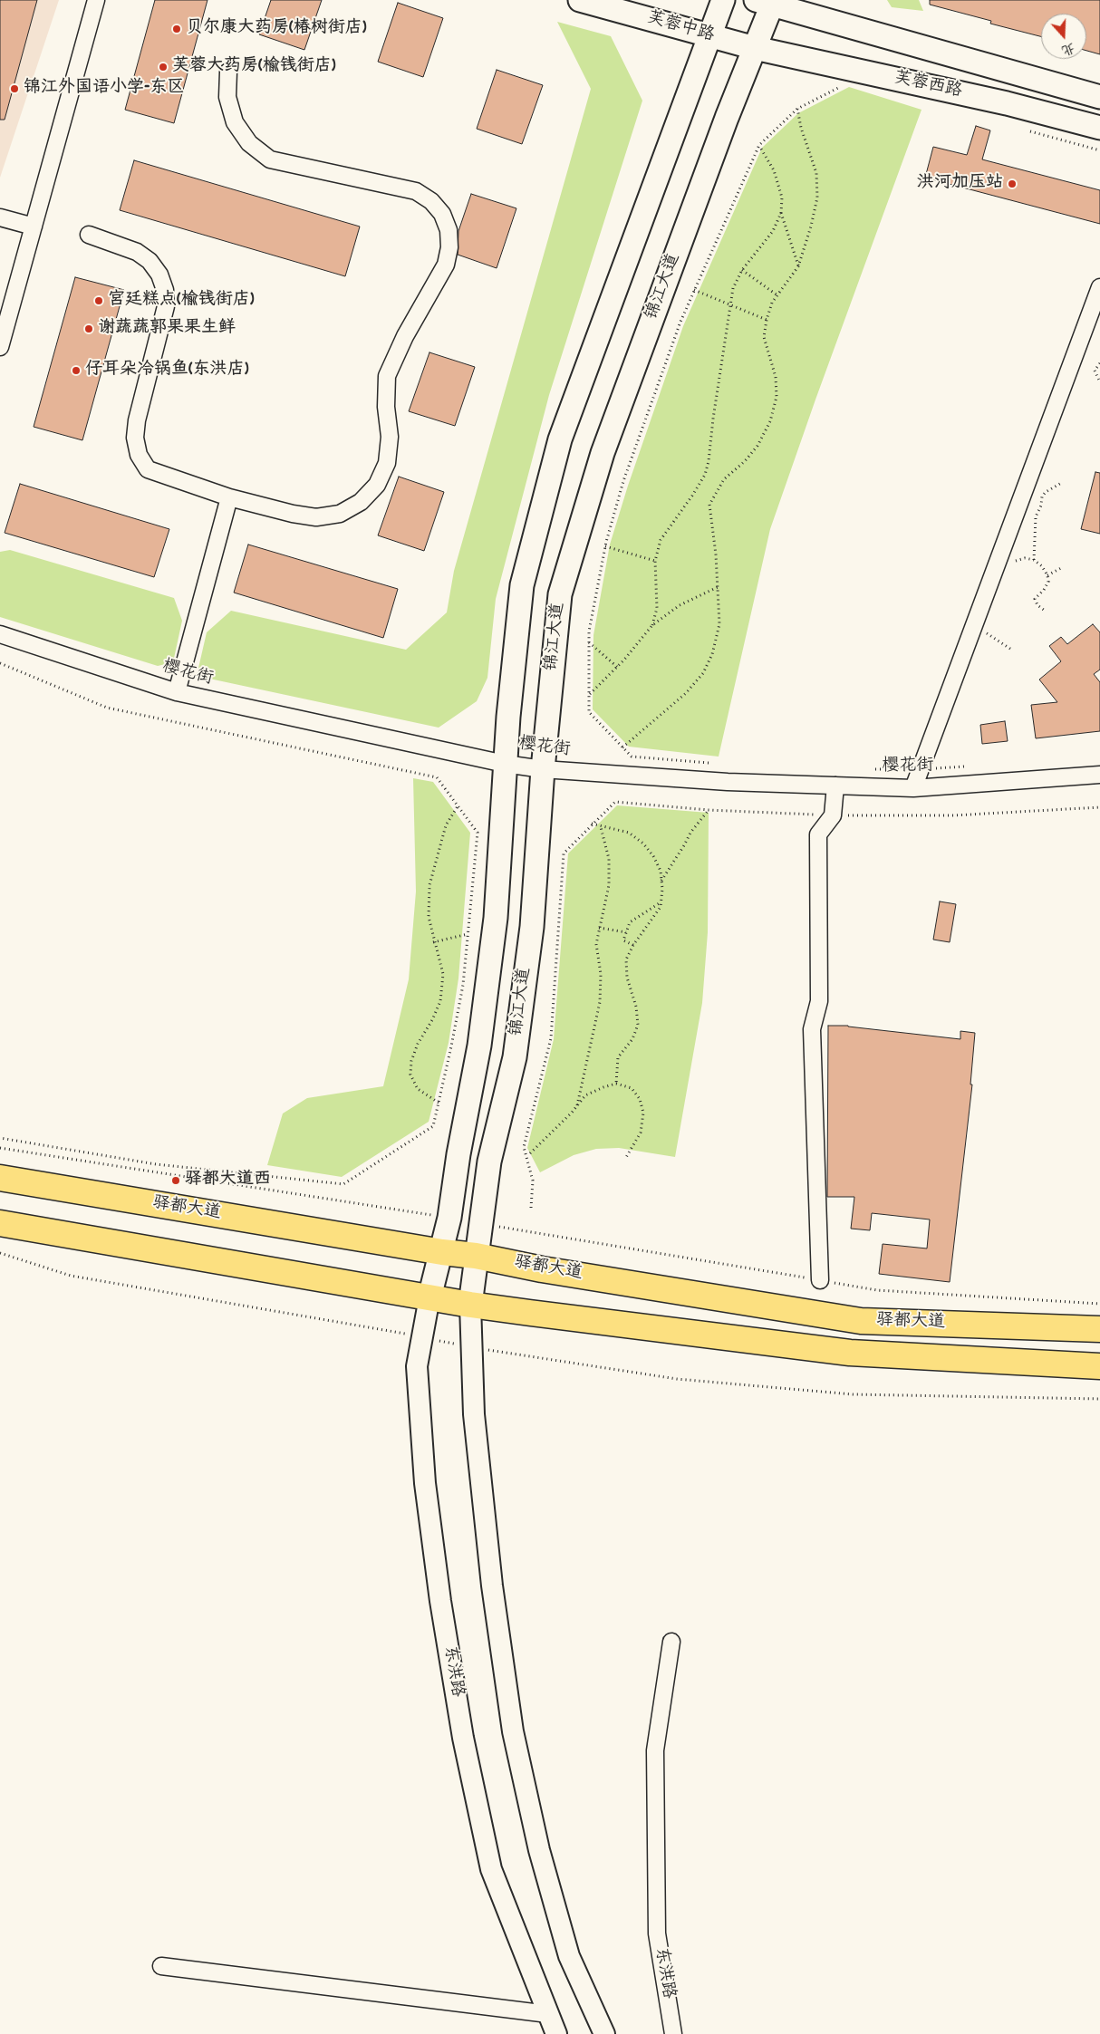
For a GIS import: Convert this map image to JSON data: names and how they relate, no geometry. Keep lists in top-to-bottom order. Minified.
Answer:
{"streets":{"main road":["芙蓉中路","芙蓉西路","锦江大道","驿都大道"],"street":["樱花街","东洪路"]},"crossings":[["芙蓉中路","芙蓉西路"],["芙蓉中路","锦江大道"],["芙蓉西路","锦江大道"],["锦江大道","樱花街"],["锦江大道","驿都大道"],["驿都大道","东洪路"]],"places":["贝尔康大药房(椿树街店)","芙蓉大药房(榆钱街店)","锦江外国语小学-东区","洪河加压站","宫廷糕点(榆钱街店)","谢蔬蔬郭果果生鲜","仔耳朵冷锅鱼(东洪店)","驿都大道西"],"north":"bottom"}
